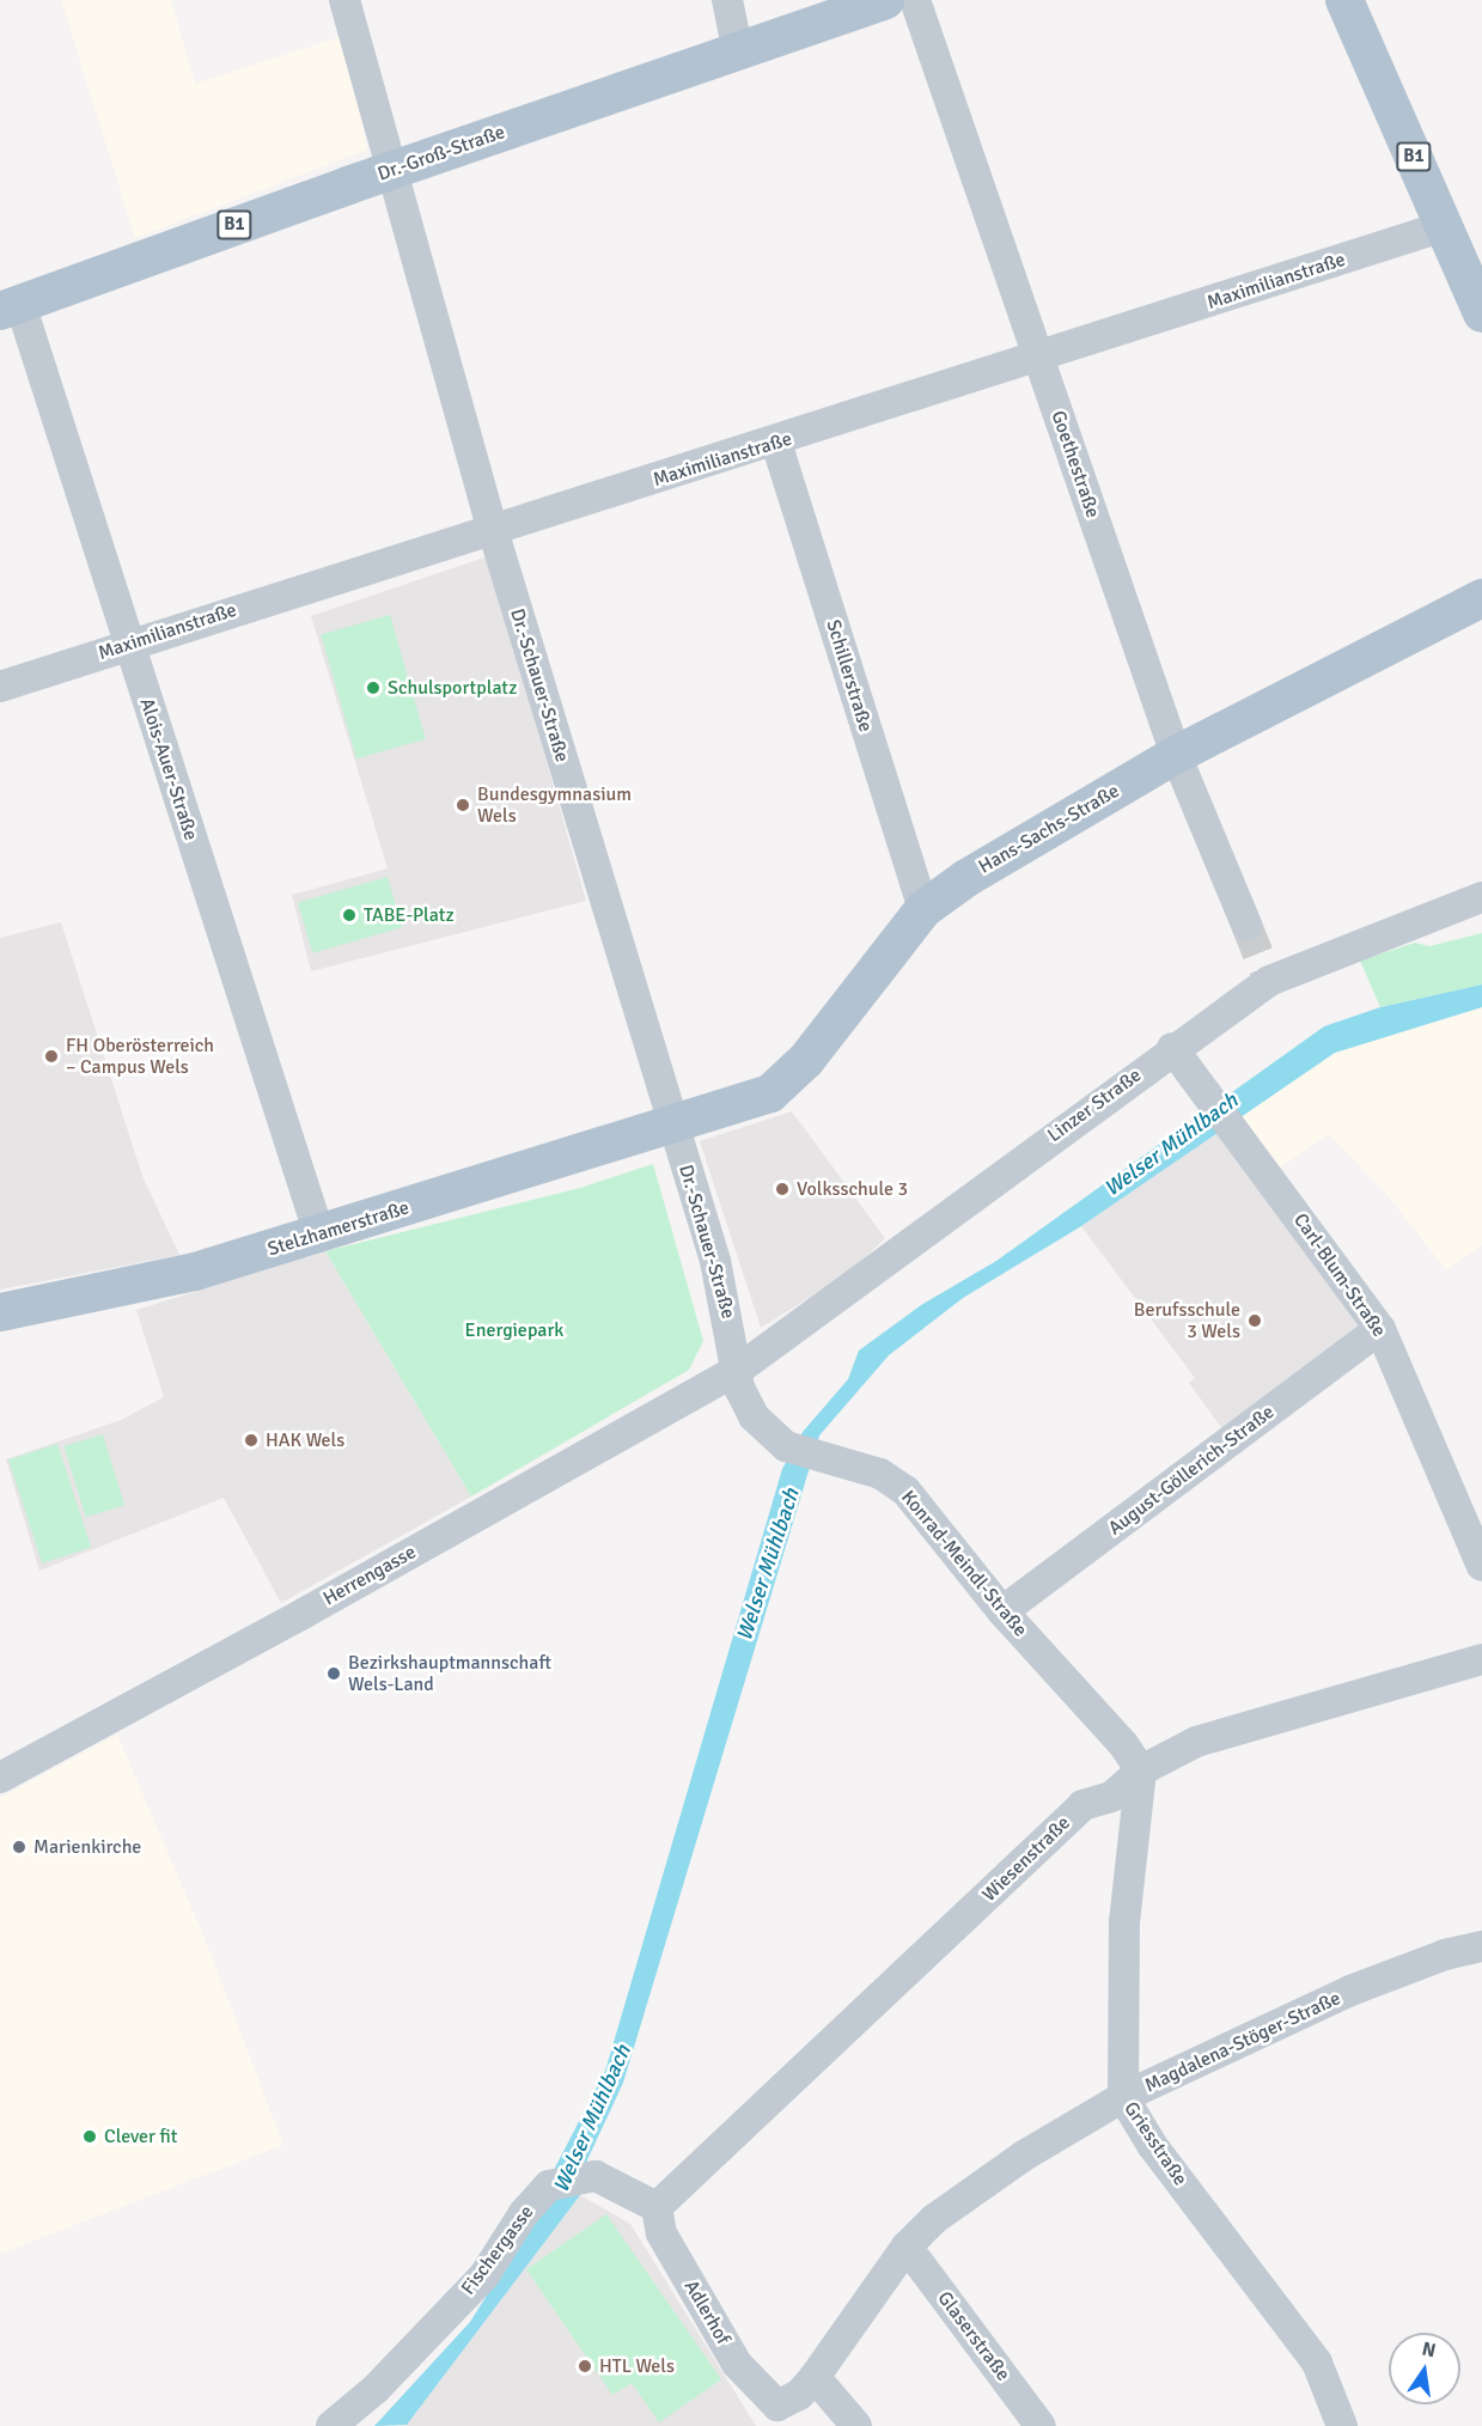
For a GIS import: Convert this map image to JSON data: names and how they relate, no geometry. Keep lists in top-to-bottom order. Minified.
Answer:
{"streets":{"main road":["Dr.-Groß-Straße","B1","Hans-Sachs-Straße","Stelzhamerstraße"],"street":["Maximilianstraße","Goethestraße","Schillerstraße","Dr.-Schauer-Straße","Alois-Auer-Straße","Linzer Straße","Carl-Blum-Straße","August-Göllerich-Straße","Konrad-Meindl-Straße","Herrengasse","Wiesenstraße","Magdalena-Stöger-Straße","Griesstraße","Fischergasse","Adlerhof","Glaserstraße"]},"crossings":[["Dr.-Groß-Straße","Dr.-Schauer-Straße"],["Dr.-Groß-Straße","Alois-Auer-Straße"],["B1","Maximilianstraße"],["Maximilianstraße","Goethestraße"],["Maximilianstraße","Schillerstraße"],["Maximilianstraße","Dr.-Schauer-Straße"],["Maximilianstraße","Alois-Auer-Straße"],["Goethestraße","Hans-Sachs-Straße"],["Schillerstraße","Hans-Sachs-Straße"],["Dr.-Schauer-Straße","Hans-Sachs-Straße"],["Dr.-Schauer-Straße","Linzer Straße"],["Dr.-Schauer-Straße","Stelzhamerstraße"],["Dr.-Schauer-Straße","Konrad-Meindl-Straße"],["Dr.-Schauer-Straße","Herrengasse"],["Alois-Auer-Straße","Stelzhamerstraße"],["Hans-Sachs-Straße","Stelzhamerstraße"],["Linzer Straße","Carl-Blum-Straße"],["Linzer Straße","Konrad-Meindl-Straße"],["Linzer Straße","Herrengasse"],["Carl-Blum-Straße","August-Göllerich-Straße"],["August-Göllerich-Straße","Konrad-Meindl-Straße"],["Konrad-Meindl-Straße","Herrengasse"],["Konrad-Meindl-Straße","Wiesenstraße"],["Konrad-Meindl-Straße","Griesstraße"],["Wiesenstraße","Griesstraße"],["Wiesenstraße","Fischergasse"],["Wiesenstraße","Adlerhof"],["Magdalena-Stöger-Straße","Griesstraße"],["Magdalena-Stöger-Straße","Adlerhof"],["Magdalena-Stöger-Straße","Glaserstraße"],["Fischergasse","Adlerhof"]],"water":["Welser Mühlbach"],"parks":["Energiepark"],"places":["Schulsportplatz","Bundesgymnasium Wels","TABE-Platz","FH Oberösterreich – Campus Wels","Volksschule 3","Berufsschule 3 Wels","HAK Wels","Bezirkshauptmannschaft Wels-Land","Marienkirche","Clever fit","HTL Wels"],"north":"top"}
